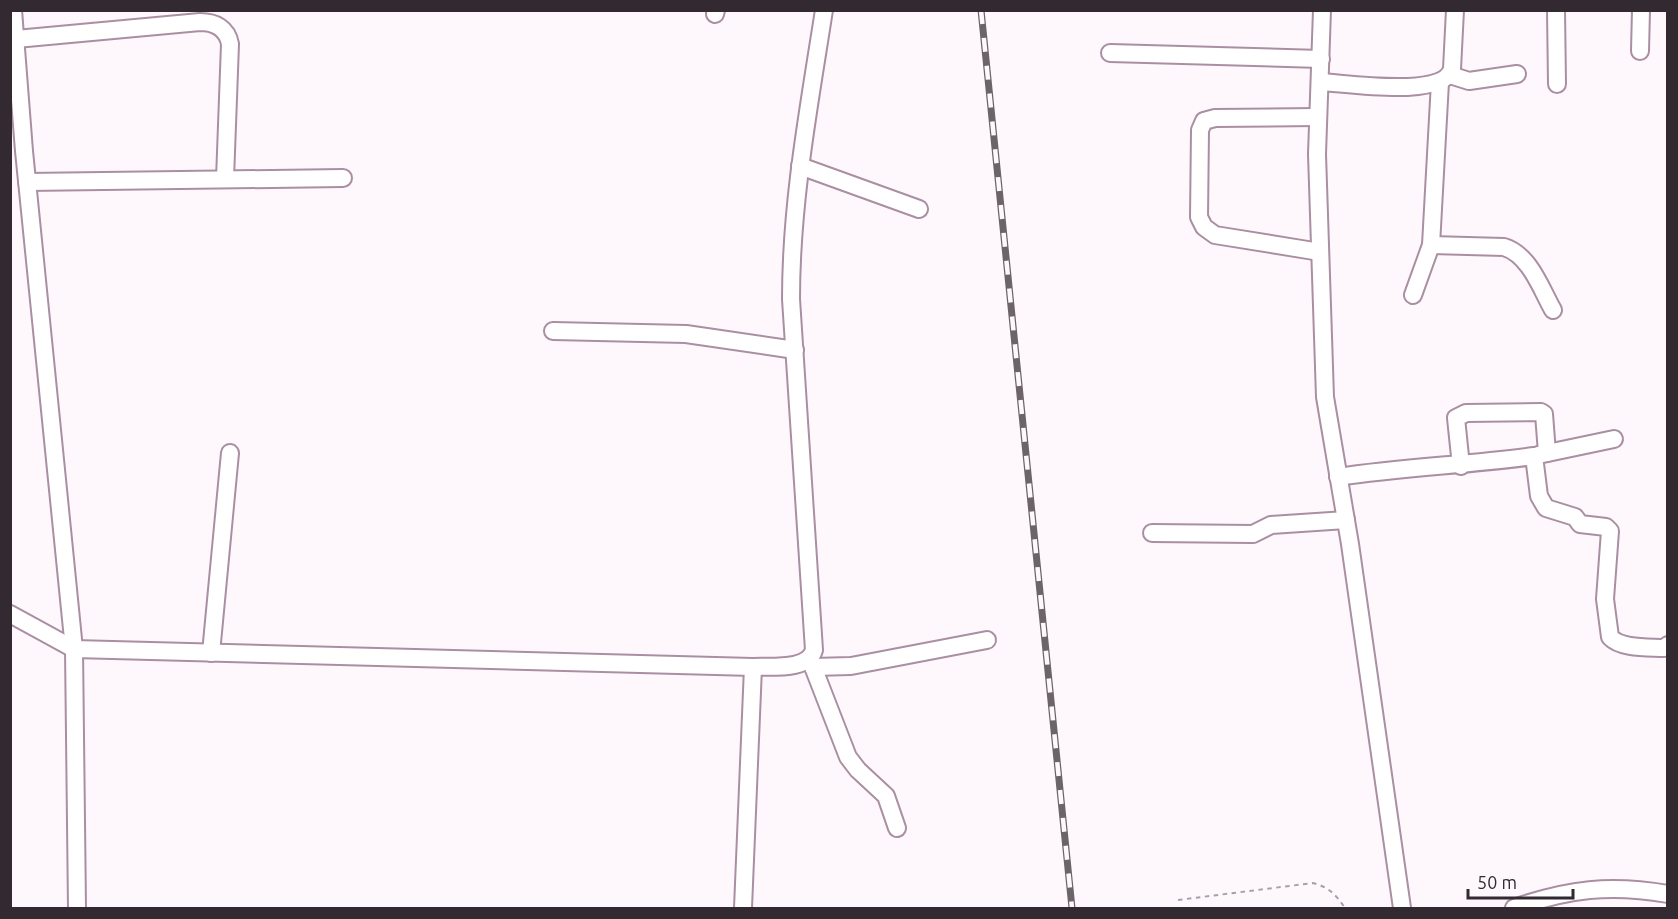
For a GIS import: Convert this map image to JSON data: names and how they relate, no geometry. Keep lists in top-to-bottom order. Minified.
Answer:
{"scale_bar":"50 m"}
